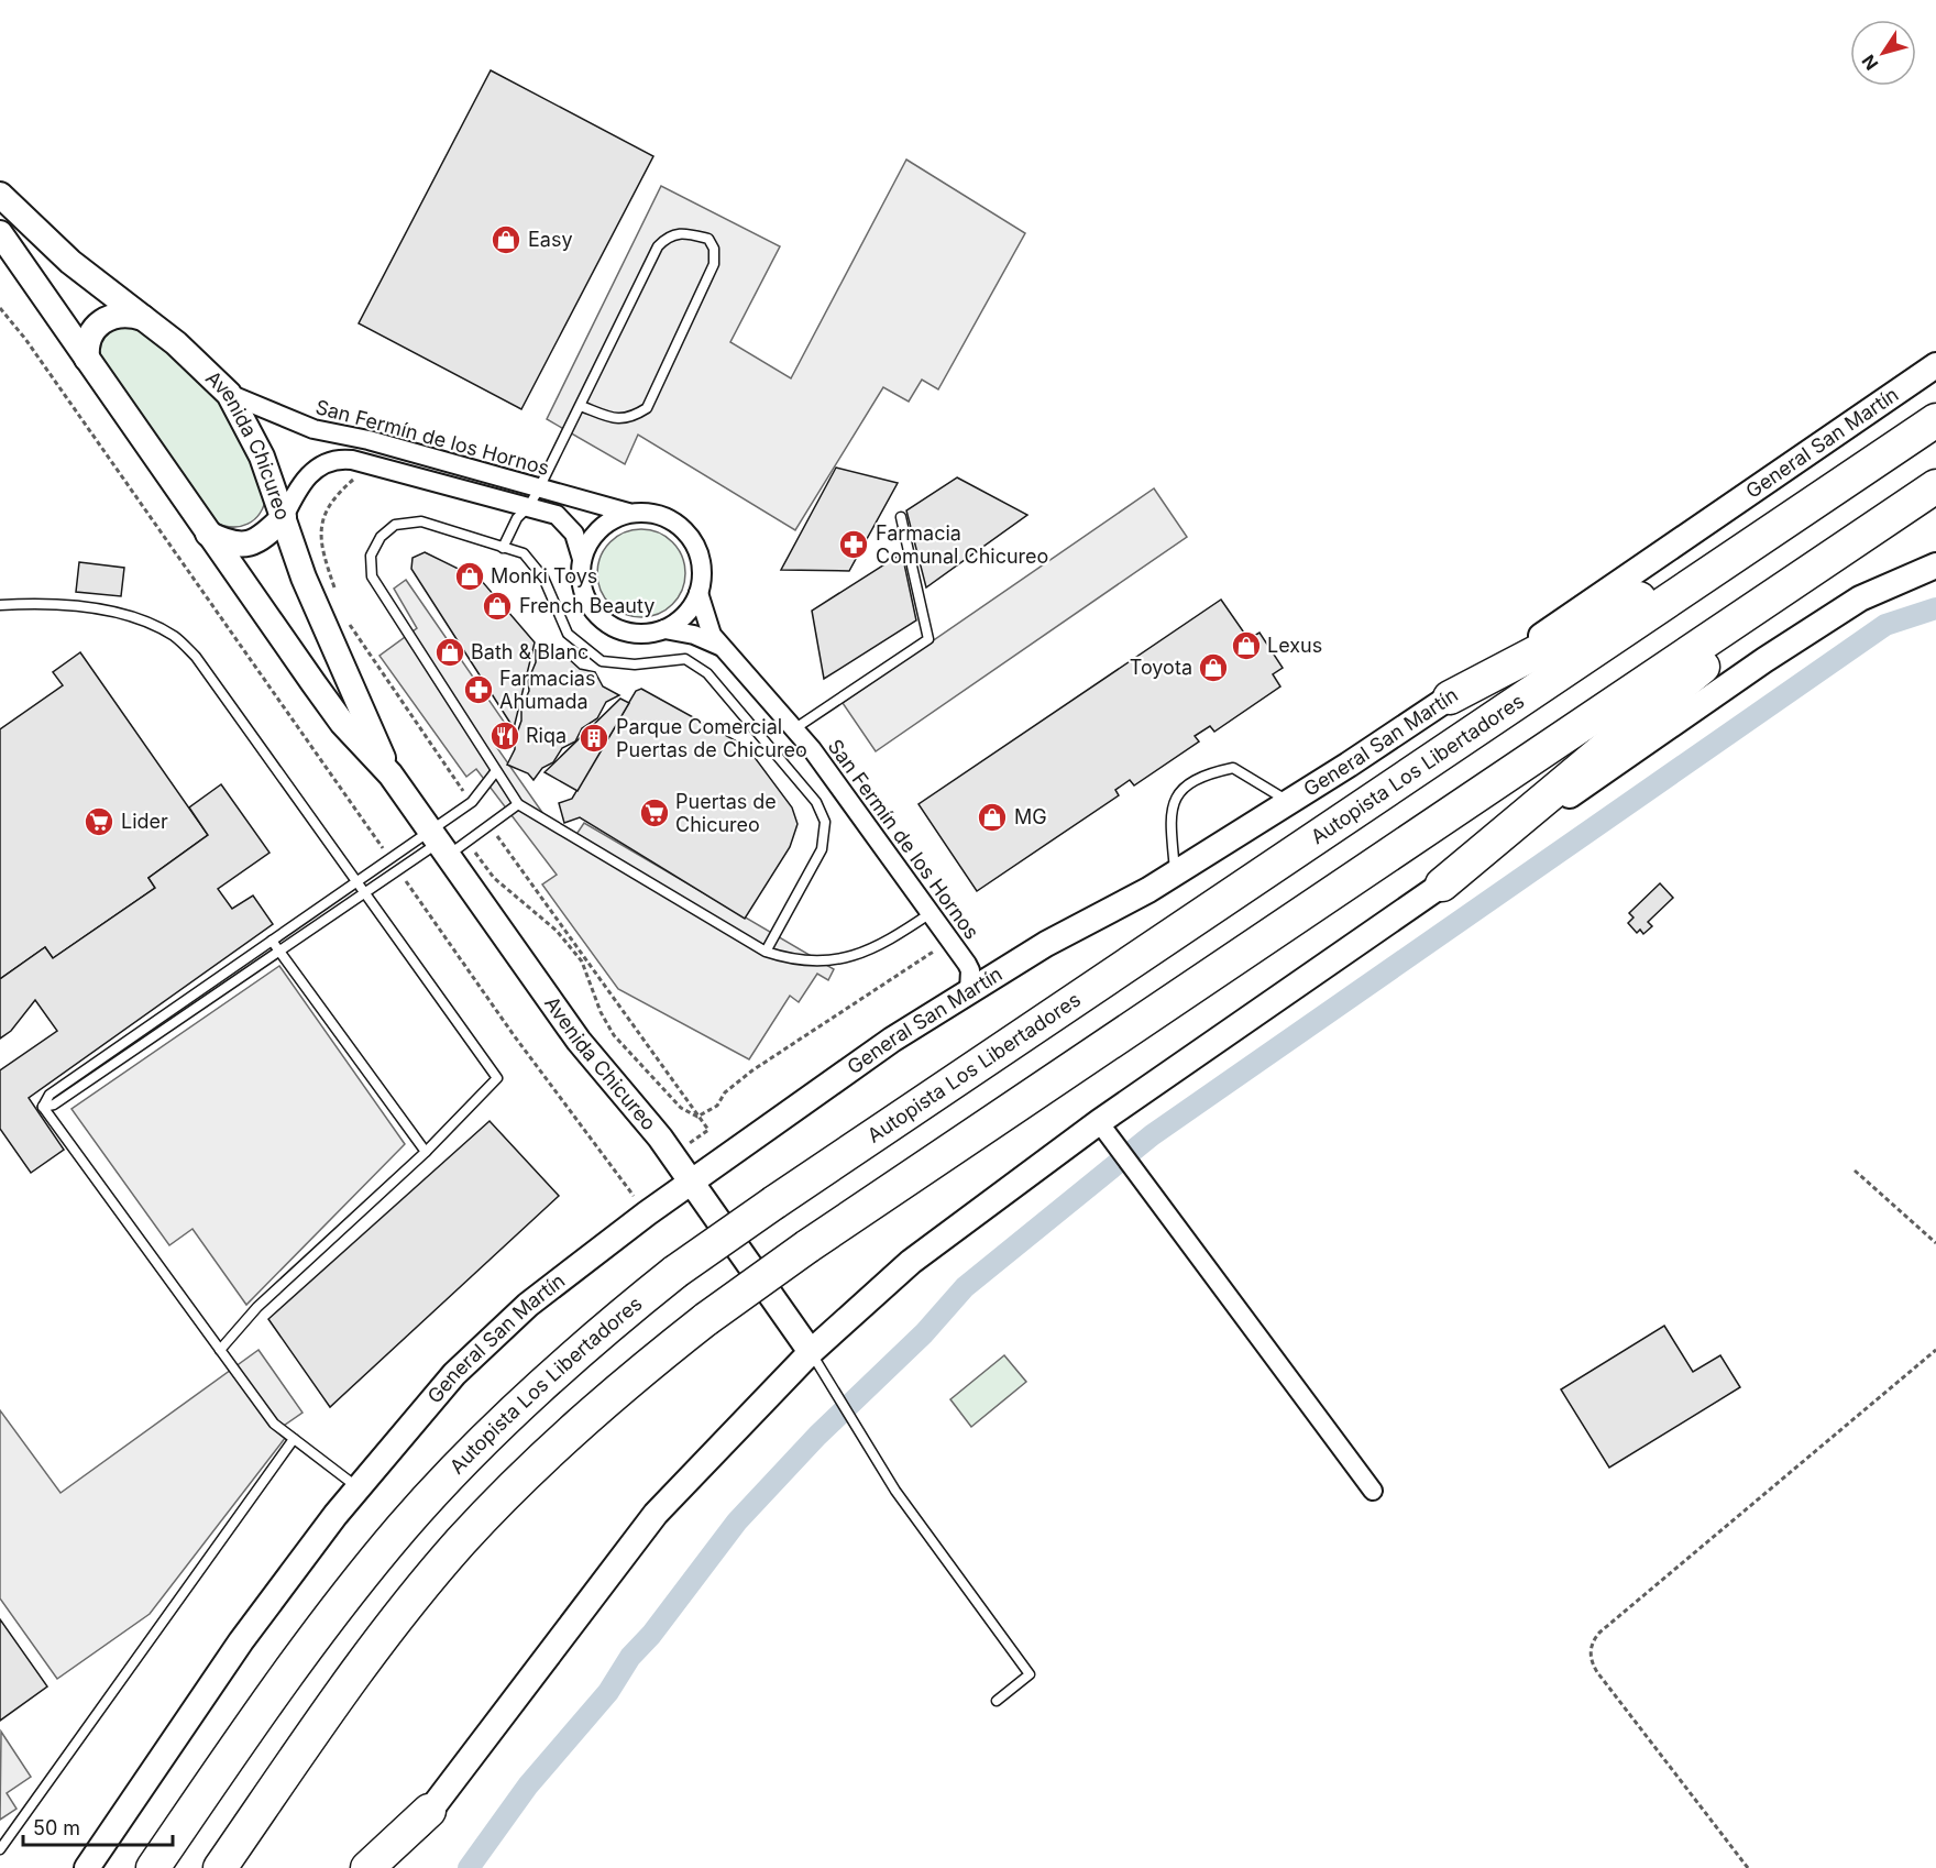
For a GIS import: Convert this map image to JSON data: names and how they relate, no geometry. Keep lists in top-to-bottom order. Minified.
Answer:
{"streets":{"highway":["Autopista Los Libertadores"],"main road":["General San Martín","Avenida Chicureo"],"street":["San Fermín de los Hornos"]},"crossings":[["San Fermín de los Hornos","General San Martín"],["San Fermín de los Hornos","Avenida Chicureo"],["General San Martín","Avenida Chicureo"]],"places":{"shop":["Easy","Monki Toys","French Beauty","Lexus","Bath & Blanc","Toyota","MG"],"pharmacy":["Farmacia Comunal Chicureo","Farmacias Ahumada"],"restaurant":["Riqa"],"building":["Parque Comercial Puertas de Chicureo"],"supermarket":["Puertas de Chicureo","Lider"]},"scale_bar":"50 m","north":"bottom left"}
